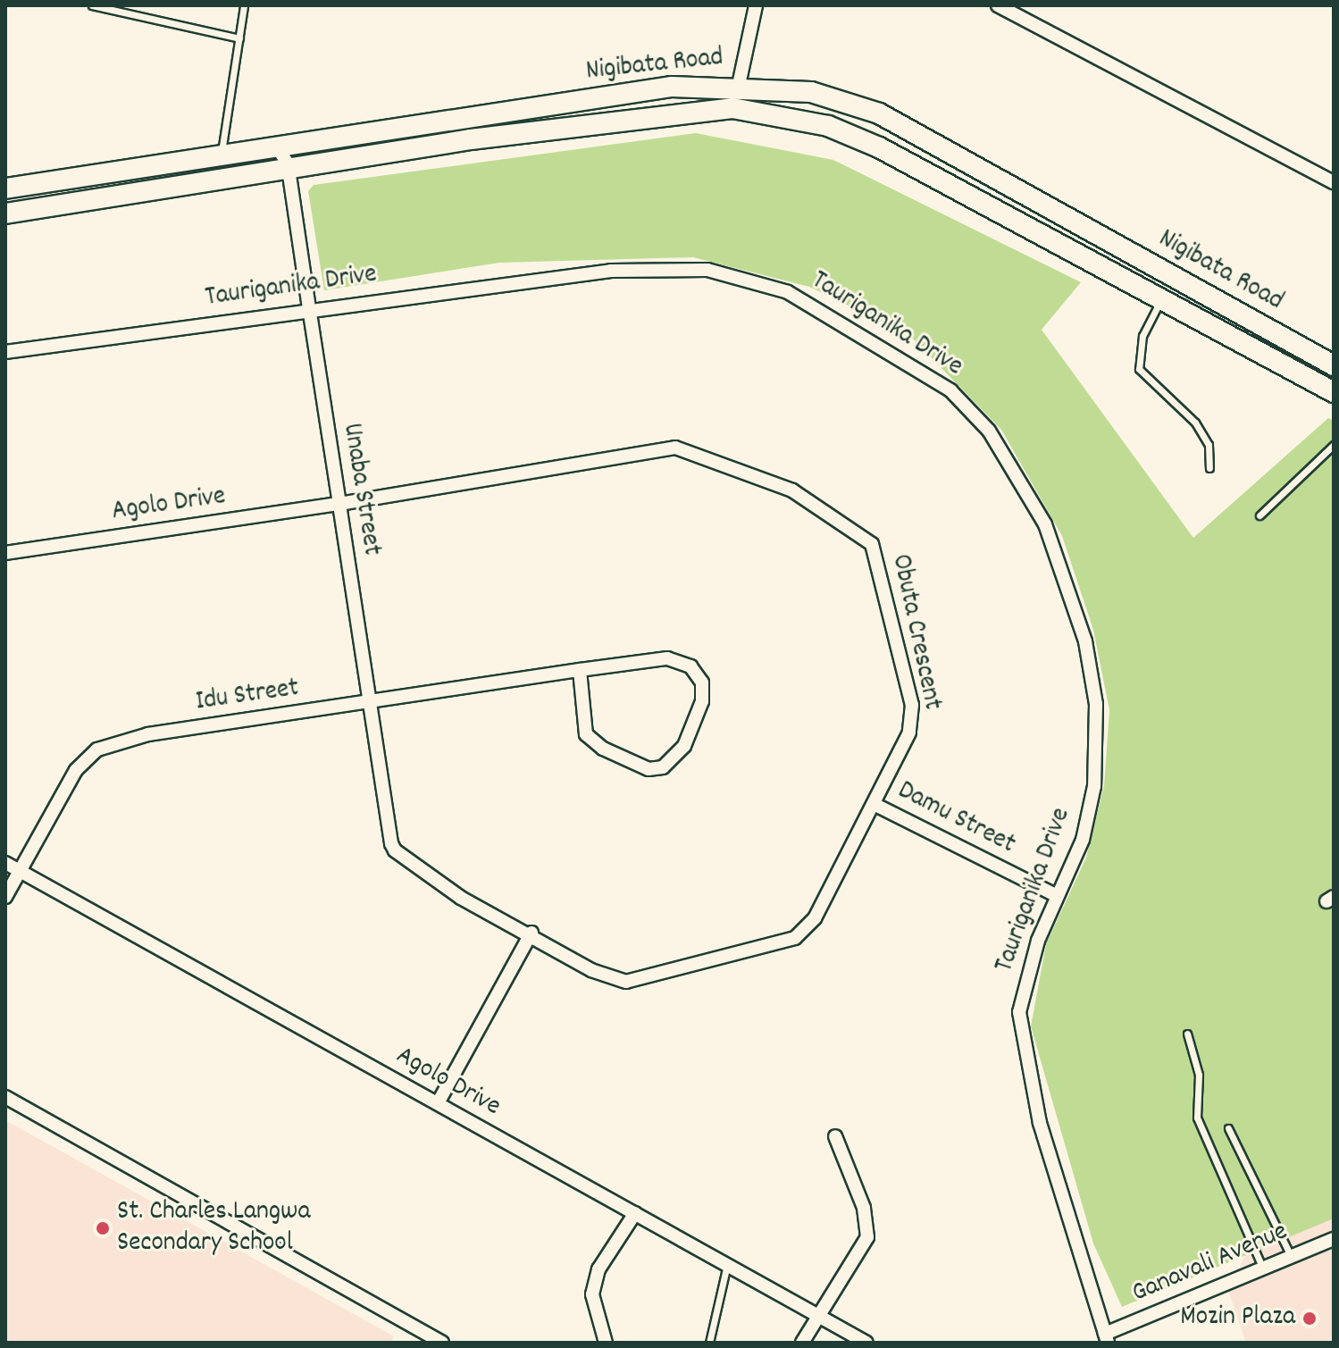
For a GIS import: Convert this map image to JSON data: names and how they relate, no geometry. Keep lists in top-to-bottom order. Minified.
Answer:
{"streets":{"street":["Nigibata Road","Tauriganika Drive","Unaba Street","Agolo Drive","Obuta Crescent","Idu Street","Damu Street","Ganavali Avenue"]},"crossings":[["Nigibata Road","Unaba Street"],["Tauriganika Drive","Unaba Street"],["Tauriganika Drive","Damu Street"],["Tauriganika Drive","Ganavali Avenue"],["Unaba Street","Agolo Drive"],["Unaba Street","Obuta Crescent"],["Unaba Street","Idu Street"],["Agolo Drive","Obuta Crescent"],["Agolo Drive","Idu Street"],["Obuta Crescent","Damu Street"]],"places":["St. Charles Langwa Secondary School","Mozin Plaza"]}
